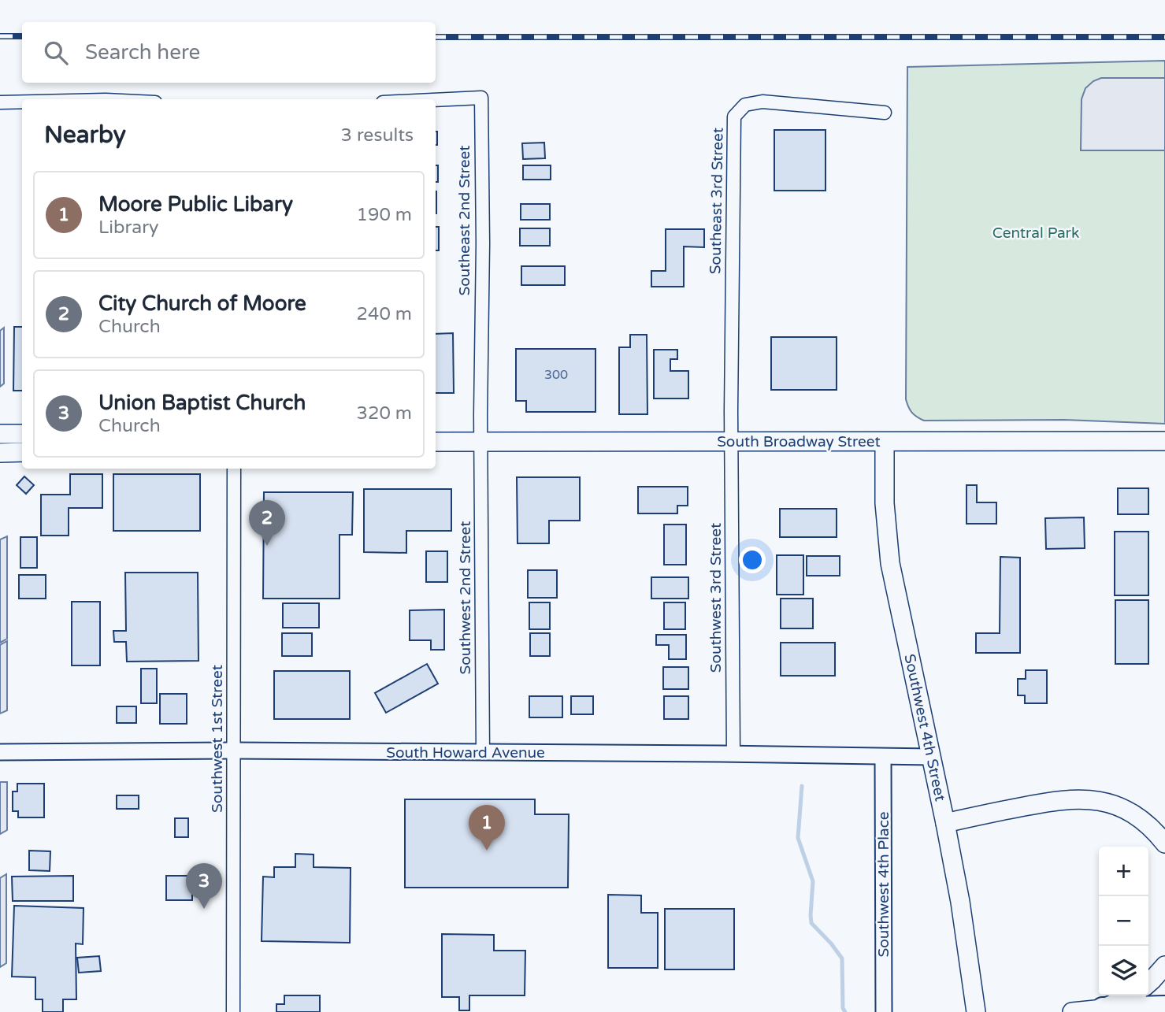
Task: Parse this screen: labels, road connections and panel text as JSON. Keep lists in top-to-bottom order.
{
  "streets": {
    "main road": ["South Broadway Street", "Southwest 4th Street"],
    "street": [
      "Southeast 3rd Street",
      "Southeast 2nd Street",
      "Southwest 2nd Street",
      "Southwest 3rd Street",
      "Southwest 1st Street",
      "South Howard Avenue",
      "Southwest 4th Place"
    ]
  },
  "crossings": [
    ["Southeast 3rd Street", "South Broadway Street"],
    ["Southeast 3rd Street", "Southwest 3rd Street"],
    ["Southeast 2nd Street", "South Broadway Street"],
    ["Southeast 2nd Street", "Southwest 2nd Street"],
    ["South Broadway Street", "Southwest 2nd Street"],
    ["South Broadway Street", "Southwest 3rd Street"],
    ["South Broadway Street", "Southwest 4th Street"],
    ["Southwest 2nd Street", "South Howard Avenue"],
    ["Southwest 3rd Street", "South Howard Avenue"],
    ["Southwest 4th Street", "South Howard Avenue"],
    ["Southwest 1st Street", "South Howard Avenue"],
    ["South Howard Avenue", "Southwest 4th Place"]
  ],
  "parks": ["Central Park"],
  "house_numbers": ["300"],
  "page": {
    "search": "Search here",
    "heading": ["Nearby", "3 results"],
    "list": [
      {
        "mark": "1",
        "name": "Moore Public Libary",
        "note": "Library",
        "value": "190 m"
      },
      {
        "mark": "2",
        "name": "City Church of Moore",
        "note": "Church",
        "value": "240 m"
      },
      {
        "mark": "3",
        "name": "Union Baptist Church",
        "note": "Church",
        "value": "320 m"
      }
    ],
    "pins": ["2", "1", "3"],
    "map_buttons": ["+", "−"]
  }
}
